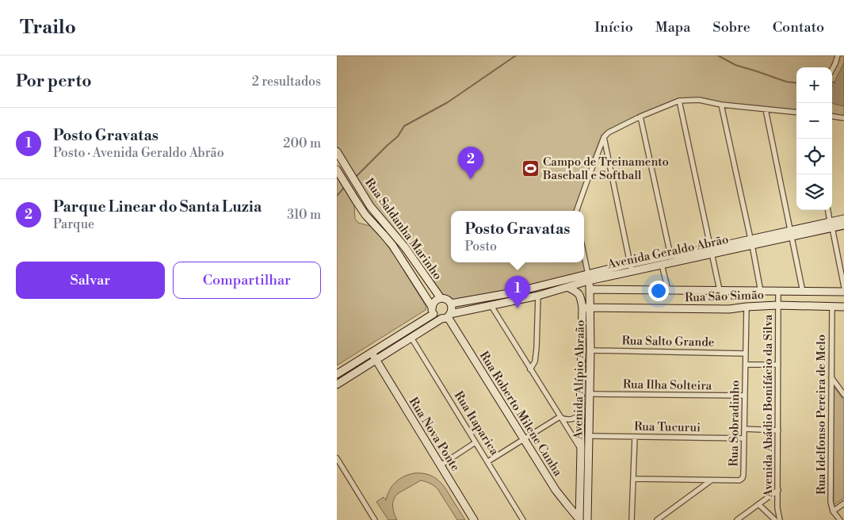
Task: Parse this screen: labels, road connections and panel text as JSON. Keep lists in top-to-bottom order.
{
  "streets": {
    "street": [
      "Rua Saldanha Marinho",
      "Avenida Geraldo Abrão",
      "Rua São Simão",
      "Rua Salto Grande",
      "Avenida Alípio Abraão",
      "Rua Ilha Solteira",
      "Avenida Abádio Bonifácio da Silva",
      "Rua Roberto Milene Cunha",
      "Rua Idelfonso Pereira de Melo",
      "Rua Itaparica",
      "Rua Sobradinho",
      "Rua Tucurui",
      "Rua Nova Ponte"
    ]
  },
  "crossings": [
    ["Rua Saldanha Marinho", "Avenida Geraldo Abrão"],
    ["Rua Saldanha Marinho", "Rua Roberto Milene Cunha"],
    ["Avenida Geraldo Abrão", "Avenida Alípio Abraão"],
    ["Avenida Geraldo Abrão", "Rua Roberto Milene Cunha"],
    ["Avenida Geraldo Abrão", "Rua Itaparica"],
    ["Avenida Geraldo Abrão", "Rua Nova Ponte"],
    ["Rua São Simão", "Avenida Alípio Abraão"],
    ["Rua São Simão", "Avenida Abádio Bonifácio da Silva"],
    ["Rua São Simão", "Rua Idelfonso Pereira de Melo"],
    ["Rua São Simão", "Rua Sobradinho"],
    ["Rua Salto Grande", "Avenida Alípio Abraão"],
    ["Rua Salto Grande", "Rua Sobradinho"],
    ["Avenida Alípio Abraão", "Rua Ilha Solteira"],
    ["Avenida Alípio Abraão", "Rua Roberto Milene Cunha"],
    ["Avenida Alípio Abraão", "Rua Tucurui"],
    ["Rua Ilha Solteira", "Rua Sobradinho"],
    ["Rua Sobradinho", "Rua Tucurui"]
  ],
  "places": {
    "sports": ["Campo de Treinamento Baseball e Softball"]
  },
  "page": {
    "header": "Trailo",
    "nav": [
      "Início",
      "Mapa",
      "Sobre",
      "Contato"
    ],
    "heading": ["Por perto", "2 resultados"],
    "map_buttons": ["+", "−"],
    "list": [
      {
        "mark": "1",
        "name": "Posto Gravatas",
        "note": "Posto · Avenida Geraldo Abrão",
        "value": "200 m"
      },
      {
        "mark": "2",
        "name": "Parque Linear do Santa Luzia",
        "note": "Parque",
        "value": "310 m"
      }
    ],
    "pins": ["2", "1"],
    "popup": ["Posto Gravatas", "Posto"],
    "buttons": ["Salvar", "Compartilhar"]
  }
}
